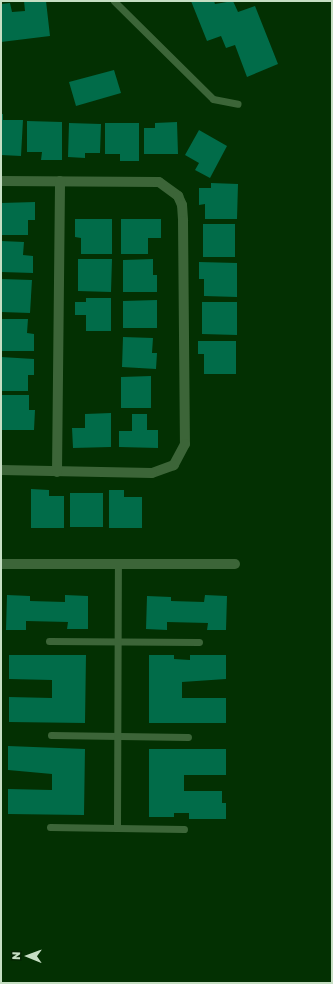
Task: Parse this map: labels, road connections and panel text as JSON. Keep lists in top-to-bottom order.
{
  "north": "left"
}
